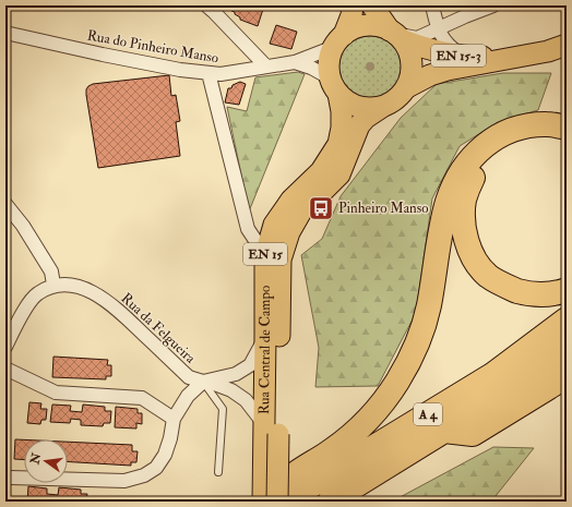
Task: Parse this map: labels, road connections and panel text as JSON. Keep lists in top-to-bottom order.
{
  "streets": {
    "highway": ["A 4"],
    "main road": ["EN 15-3", "EN 15", "Rua Central de Campo"],
    "street": ["Rua do Pinheiro Manso", "Rua da Felgueira"]
  },
  "crossings": [
    ["Rua do Pinheiro Manso", "EN 15-3"],
    ["Rua do Pinheiro Manso", "EN 15"],
    ["Rua do Pinheiro Manso", "Rua Central de Campo"],
    ["EN 15-3", "EN 15"],
    ["EN 15-3", "Rua Central de Campo"],
    ["EN 15", "Rua Central de Campo"],
    ["Rua da Felgueira", "Rua Central de Campo"]
  ],
  "places": {
    "bus stop": ["Pinheiro Manso"]
  },
  "north": "left"
}
